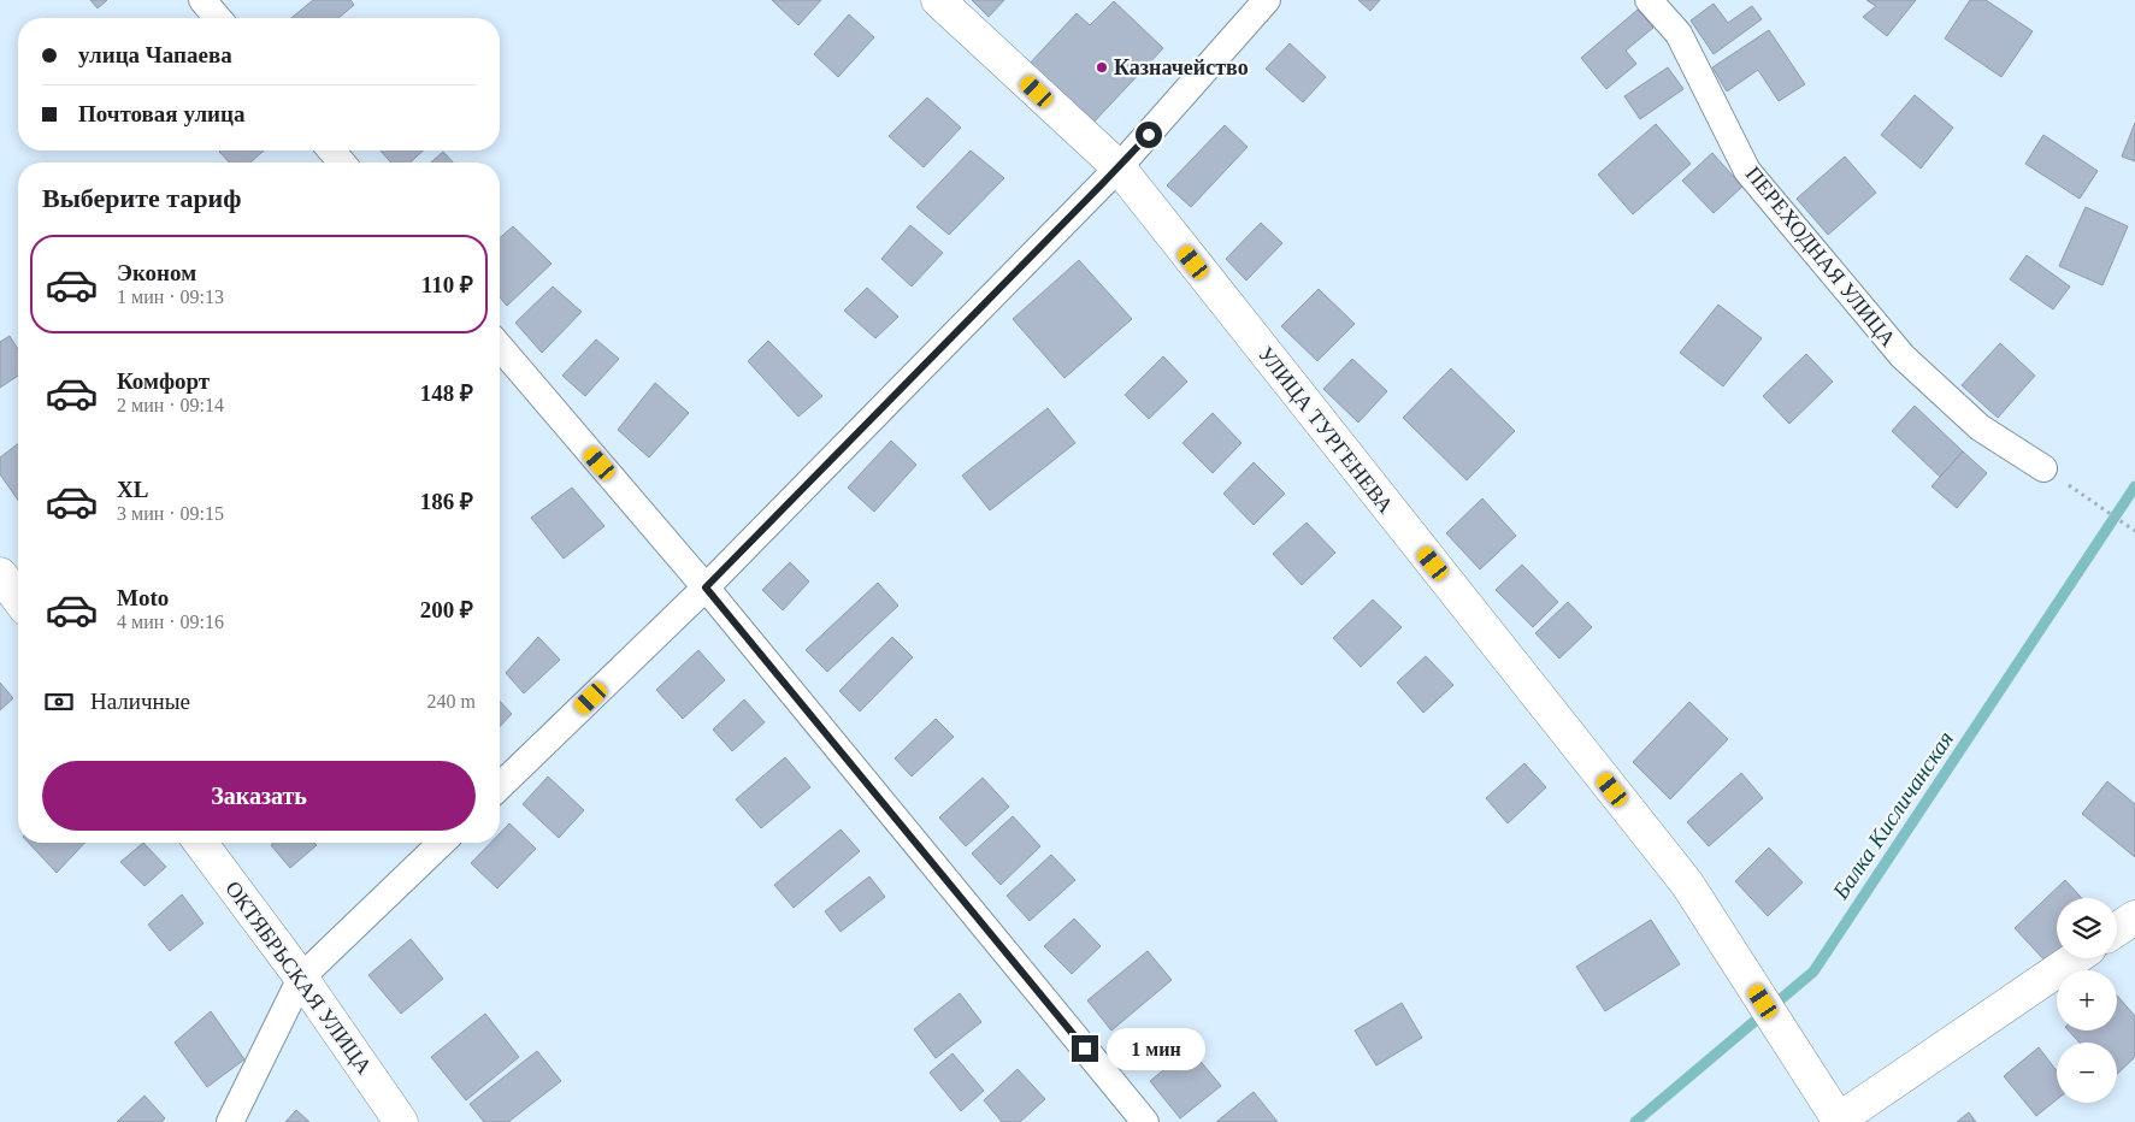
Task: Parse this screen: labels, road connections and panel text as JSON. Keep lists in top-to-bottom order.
{
  "streets": {
    "main road": ["УЛИЦА ТУРГЕНЕВА", "ОКТЯБРЬСКАЯ УЛИЦА"],
    "street": ["ПЕРЕХОДНАЯ УЛИЦА"]
  },
  "water": ["Балка Кисличанская"],
  "places": ["Казначейство"],
  "page": {
    "banner": ["улица Чапаева", "Почтовая улица"],
    "heading": "Выберите тариф",
    "list": [
      {
        "name": "Эконом",
        "note": "1 мин · 09:13",
        "value": "110 ₽"
      },
      {
        "name": "Комфорт",
        "note": "2 мин · 09:14",
        "value": "148 ₽"
      },
      {
        "name": "XL",
        "note": "3 мин · 09:15",
        "value": "186 ₽"
      },
      {
        "name": "Moto",
        "note": "4 мин · 09:16",
        "value": "200 ₽"
      }
    ],
    "pay": ["Наличные", "240 m"],
    "buttons": "Заказать",
    "map_buttons": ["+", "−"],
    "bubble": "1 мин"
  }
}
